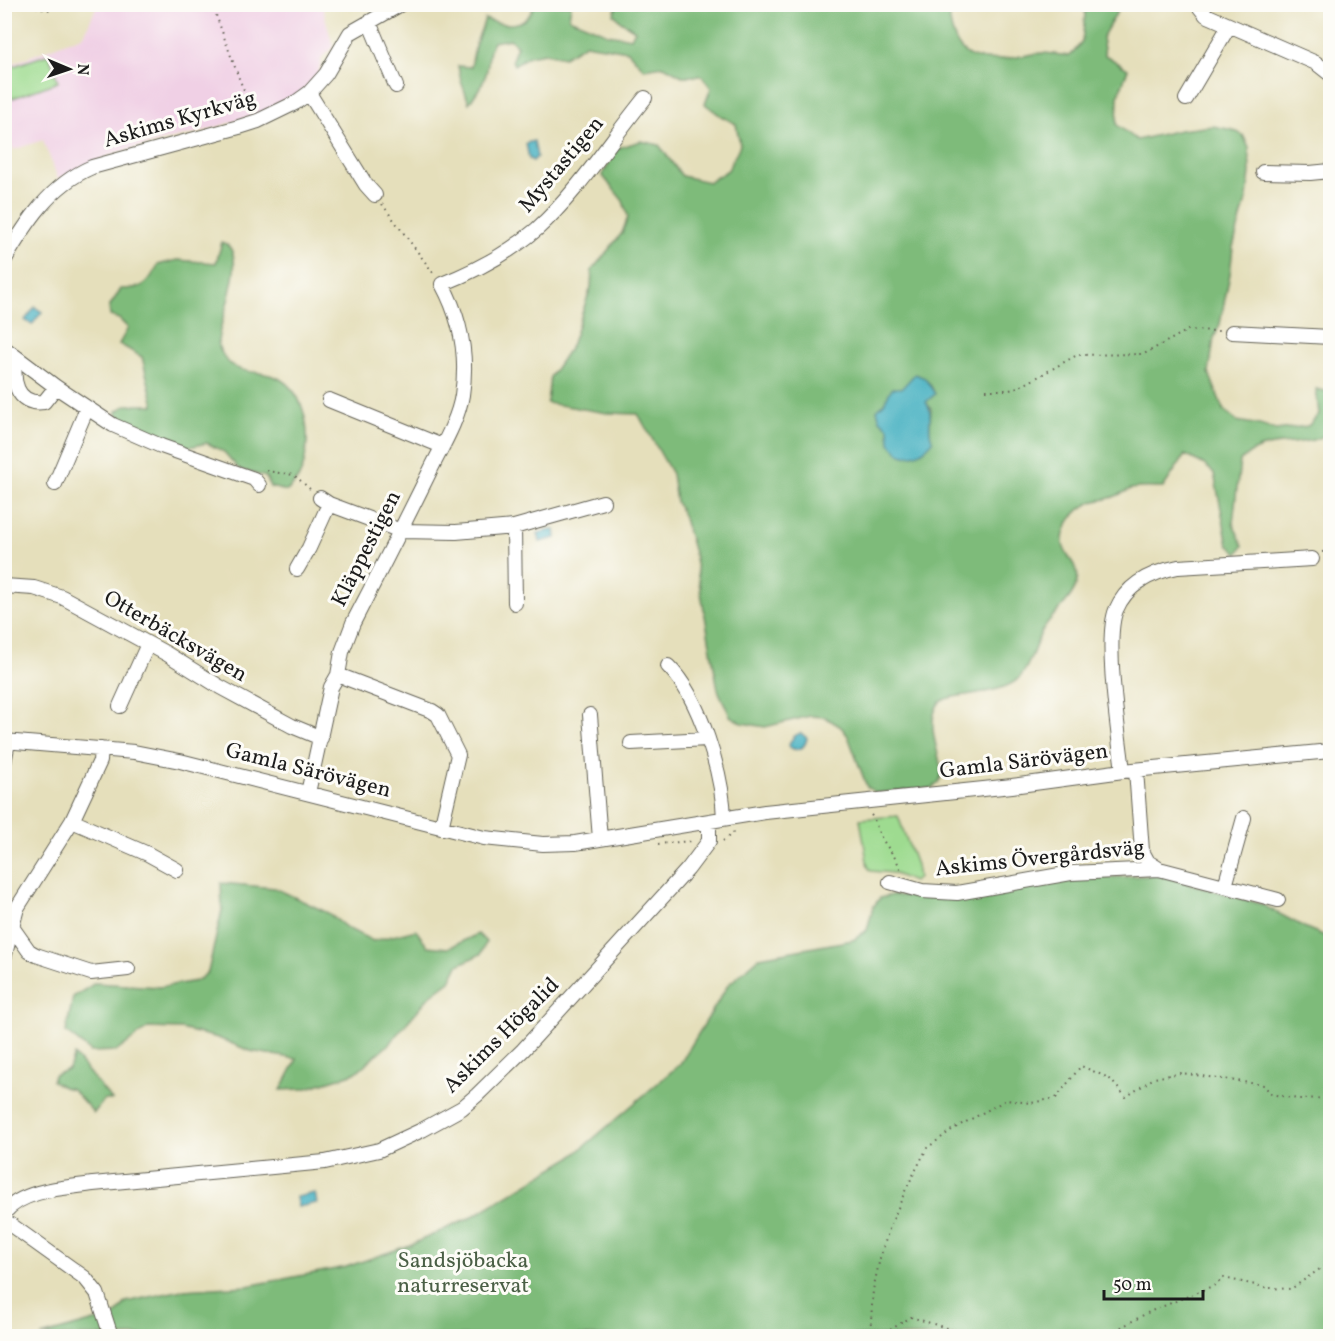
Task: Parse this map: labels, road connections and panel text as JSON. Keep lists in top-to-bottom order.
{
  "streets": {
    "street": [
      "Askims Kyrkväg",
      "Mystastigen",
      "Kläppestigen",
      "Otterbäcksvägen",
      "Gamla Särövägen",
      "Askims Övergårdsväg",
      "Askims Högalid"
    ]
  },
  "crossings": [
    ["Mystastigen", "Kläppestigen"],
    ["Kläppestigen", "Otterbäcksvägen"],
    ["Kläppestigen", "Gamla Särövägen"],
    ["Gamla Särövägen", "Askims Övergårdsväg"]
  ],
  "parks": ["Sandsjöbacka naturreservat"],
  "scale_bar": "50 m",
  "north": "right"
}
